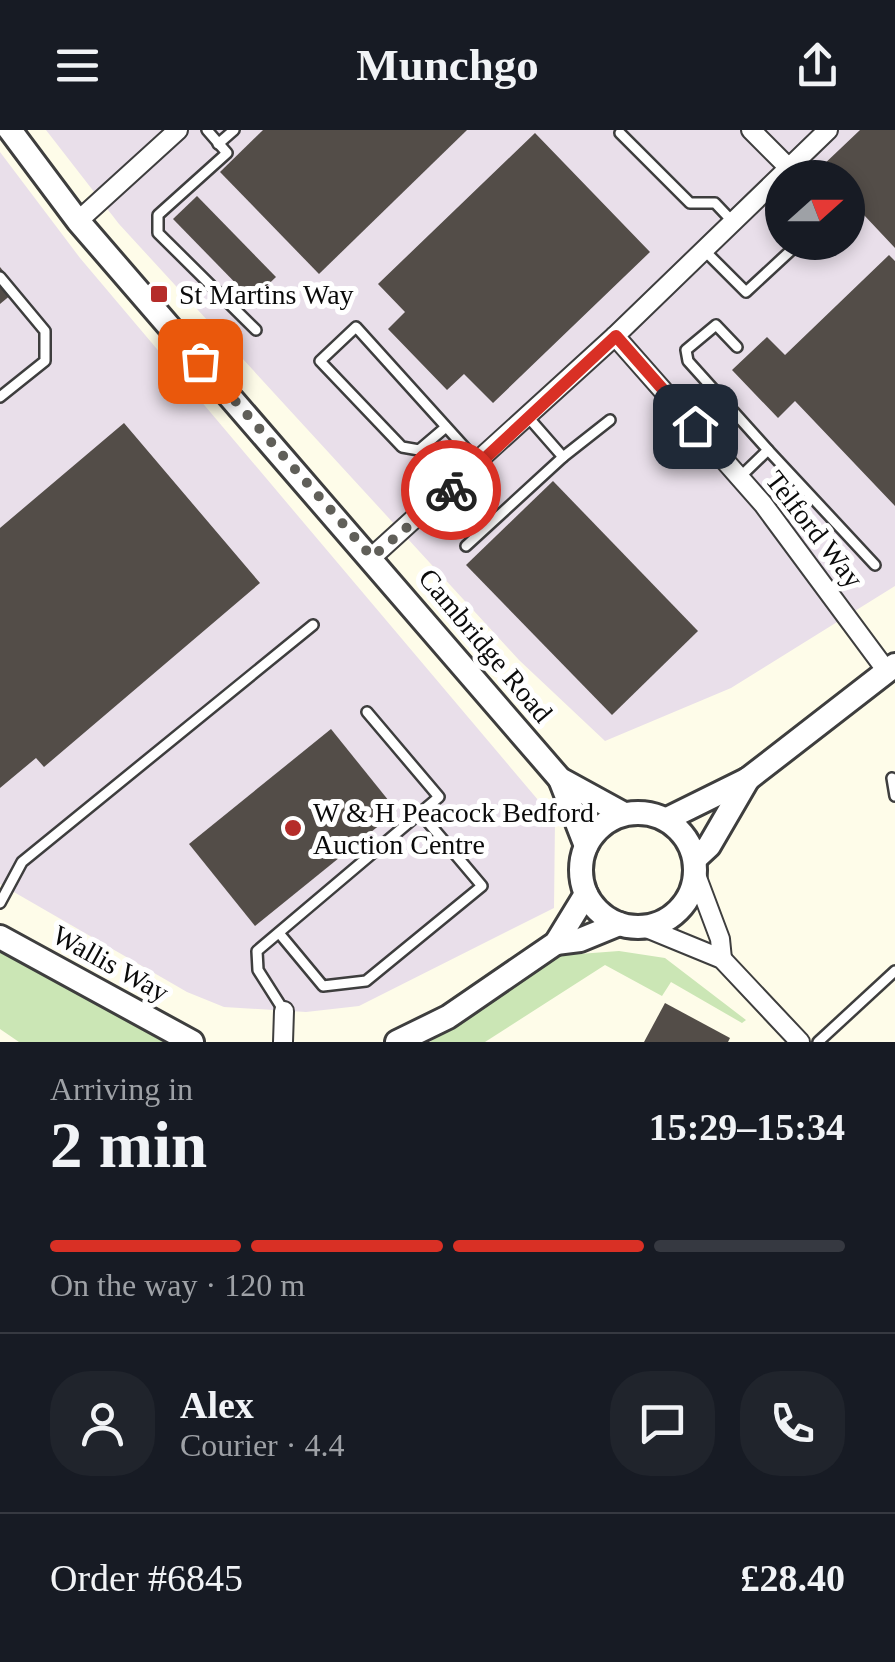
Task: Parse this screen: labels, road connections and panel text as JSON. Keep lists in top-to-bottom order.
{
  "streets": {
    "street": ["Telford Way", "Cambridge Road", "Wallis Way"]
  },
  "places": {
    "transit": ["St Martins Way"],
    "other": ["W & H Peacock Bedford Auction Centre"]
  },
  "north": "right",
  "page": {
    "header": "Munchgo",
    "heading": ["2 min", "Arriving in", "15:29–15:34"],
    "panel": [
      "Alex",
      "Courier · 4.4",
      "Order #6845",
      "£28.40"
    ],
    "bar": "On the way · 120 m"
  }
}
